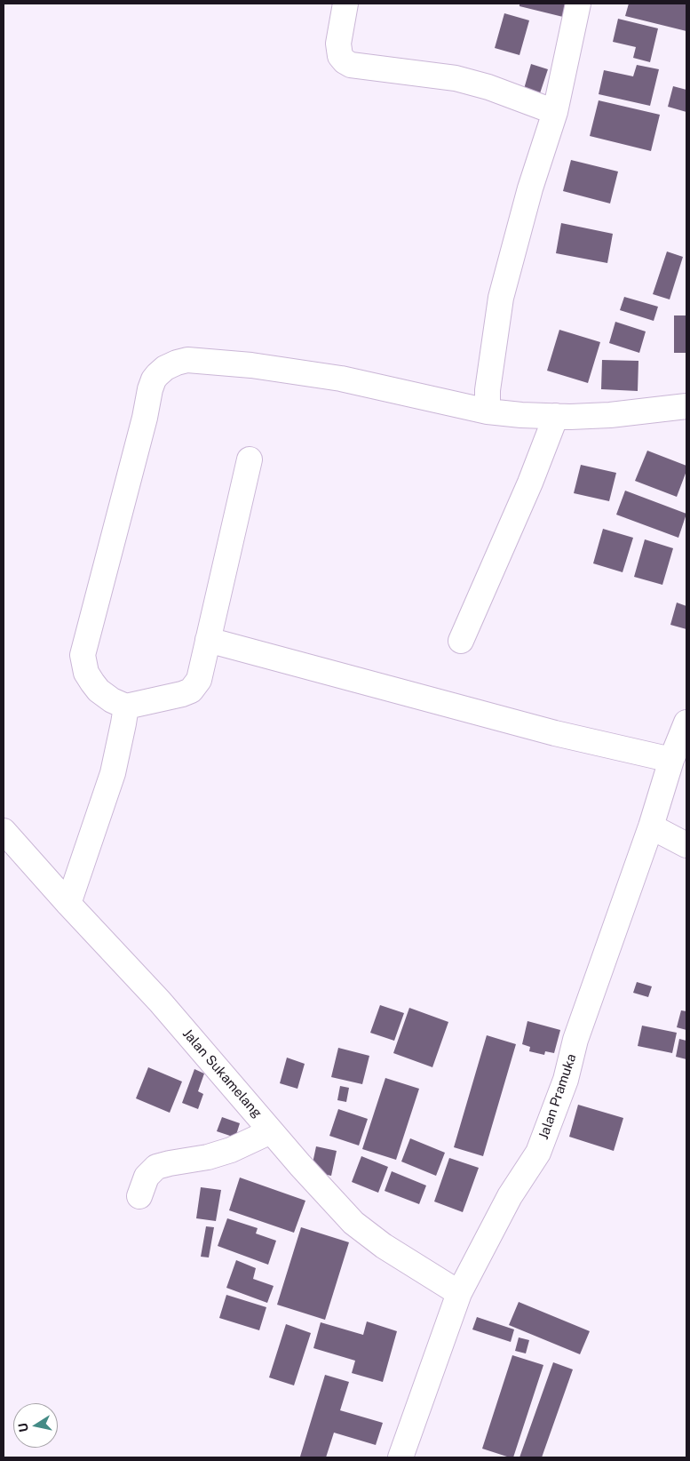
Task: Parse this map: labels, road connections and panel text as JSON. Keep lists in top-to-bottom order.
{
  "streets": {
    "street": ["Jalan Sukamelang", "Jalan Pramuka"]
  },
  "crossings": [
    ["Jalan Sukamelang", "Jalan Pramuka"]
  ],
  "north": "left"
}
